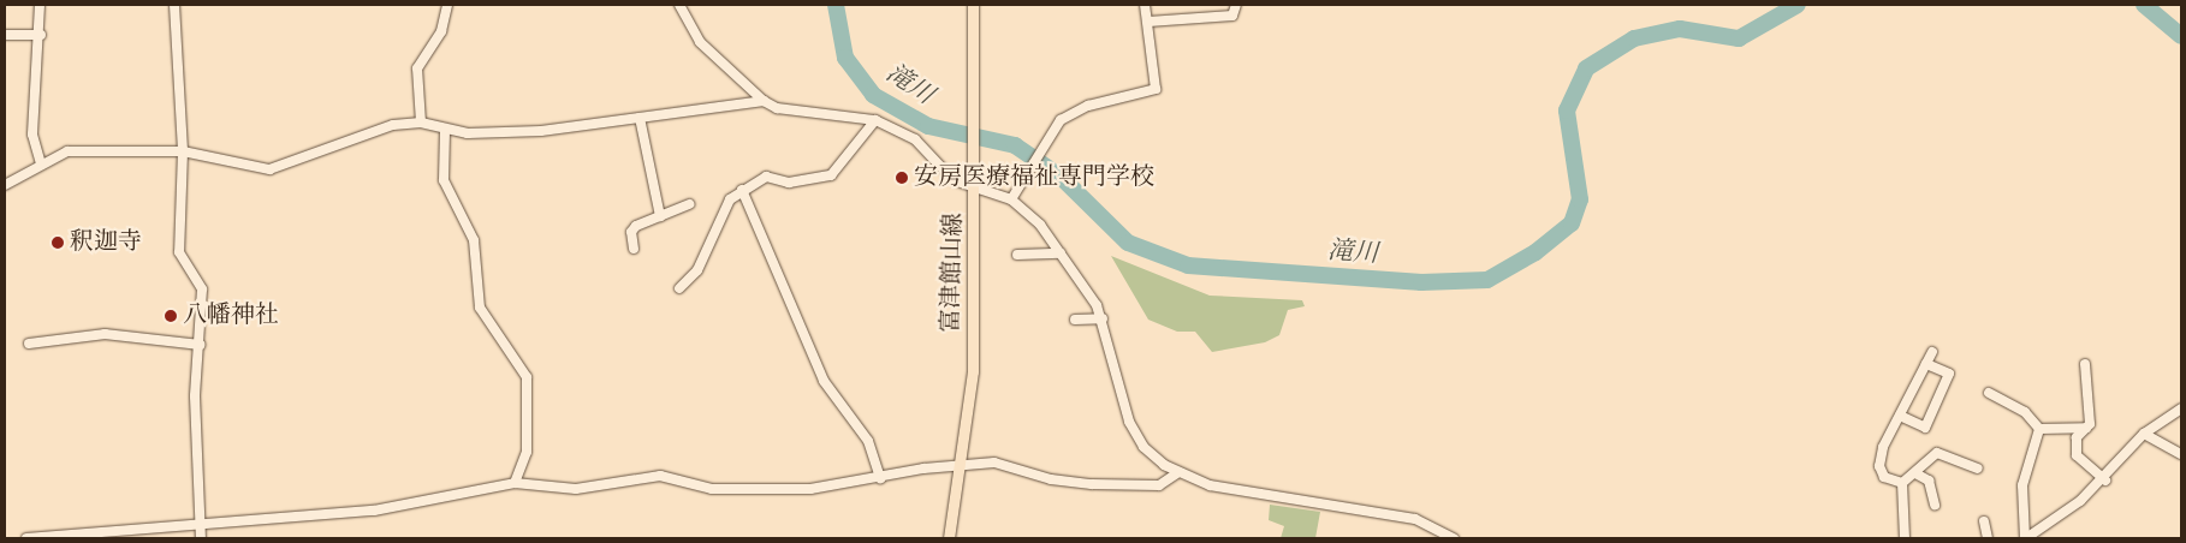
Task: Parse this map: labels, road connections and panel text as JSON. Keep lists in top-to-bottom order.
{
  "streets": {
    "main road": ["富津館山線"]
  },
  "water": ["滝川"],
  "places": ["安房医療福祉専門学校", "釈迦寺", "八幡神社"]
}
